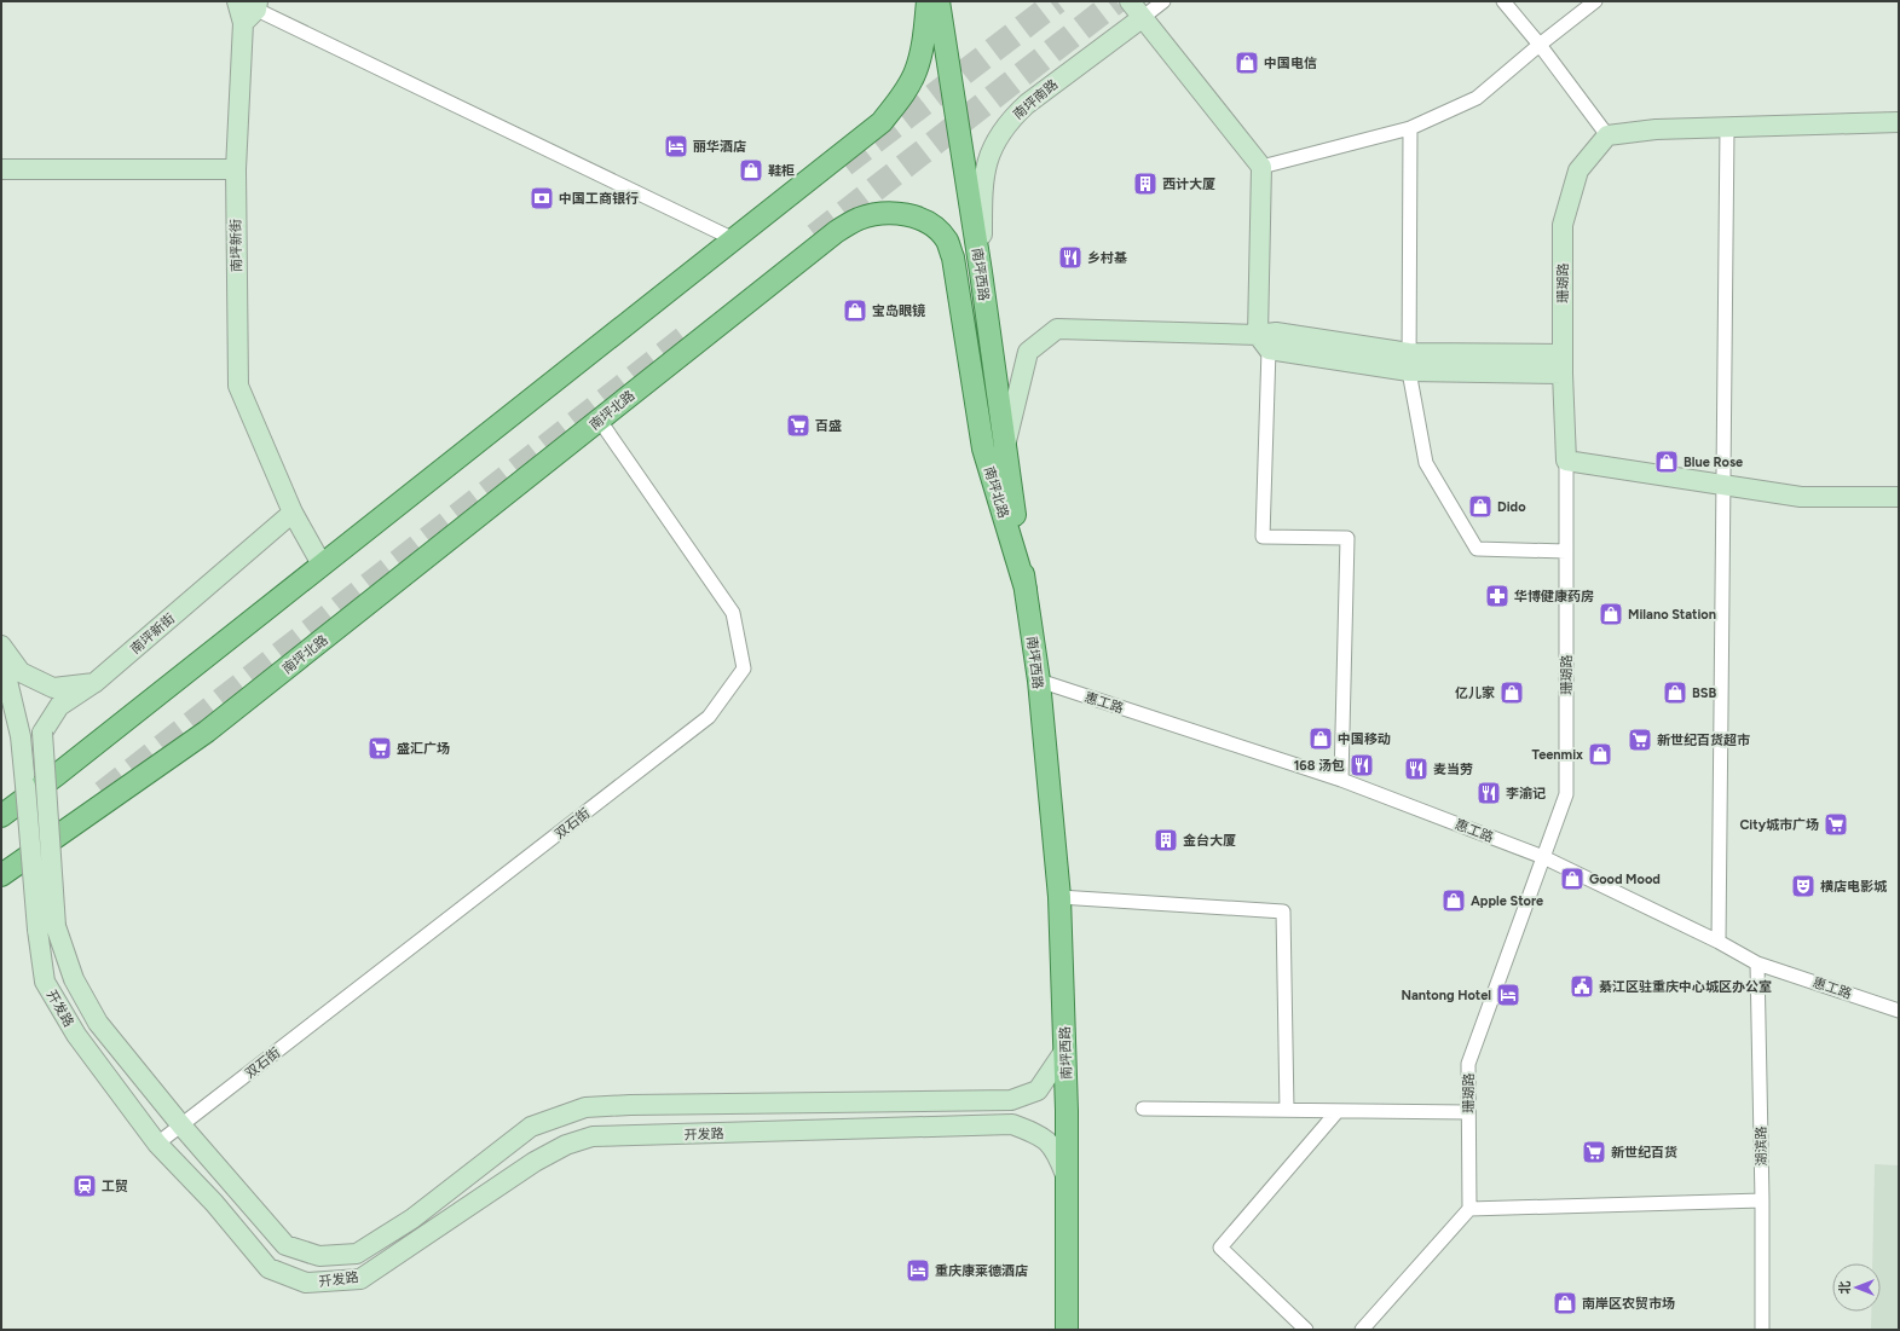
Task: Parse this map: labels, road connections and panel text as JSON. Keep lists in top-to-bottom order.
{
  "streets": {
    "main road": ["南坪西路", "南坪北路"],
    "street": [
      "南坪南路",
      "南坪新街",
      "珊瑚路",
      "惠工路",
      "双石街",
      "开发路",
      "湖滨路"
    ]
  },
  "crossings": [
    ["南坪南路", "南坪西路"],
    ["南坪新街", "开发路"],
    ["南坪西路", "南坪北路"],
    ["南坪西路", "惠工路"],
    ["南坪西路", "开发路"],
    ["珊瑚路", "惠工路"],
    ["南坪北路", "双石街"],
    ["惠工路", "湖滨路"],
    ["双石街", "开发路"]
  ],
  "places": {
    "shop": [
      "中国电信",
      "鞋柜",
      "宝岛眼镜",
      "Blue Rose",
      "Dido",
      "Milano Station",
      "亿儿家",
      "BSB",
      "中国移动",
      "Teenmix",
      "Good Mood",
      "Apple Store",
      "南岸区农贸市场"
    ],
    "hotel": ["丽华酒店", "Nantong Hotel", "重庆康莱德酒店"],
    "building": ["西计大厦", "金台大厦"],
    "bank": ["中国工商银行"],
    "restaurant": [
      "乡村基",
      "168 汤包",
      "麦当劳",
      "李渝记"
    ],
    "supermarket": [
      "百盛",
      "新世纪百货超市",
      "盛汇广场",
      "City城市广场",
      "新世纪百货"
    ],
    "pharmacy": ["华博健康药房"],
    "theatre": ["横店电影城"],
    "public building": ["綦江区驻重庆中心城区办公室"],
    "station": ["工贸"]
  },
  "north": "left"
}
